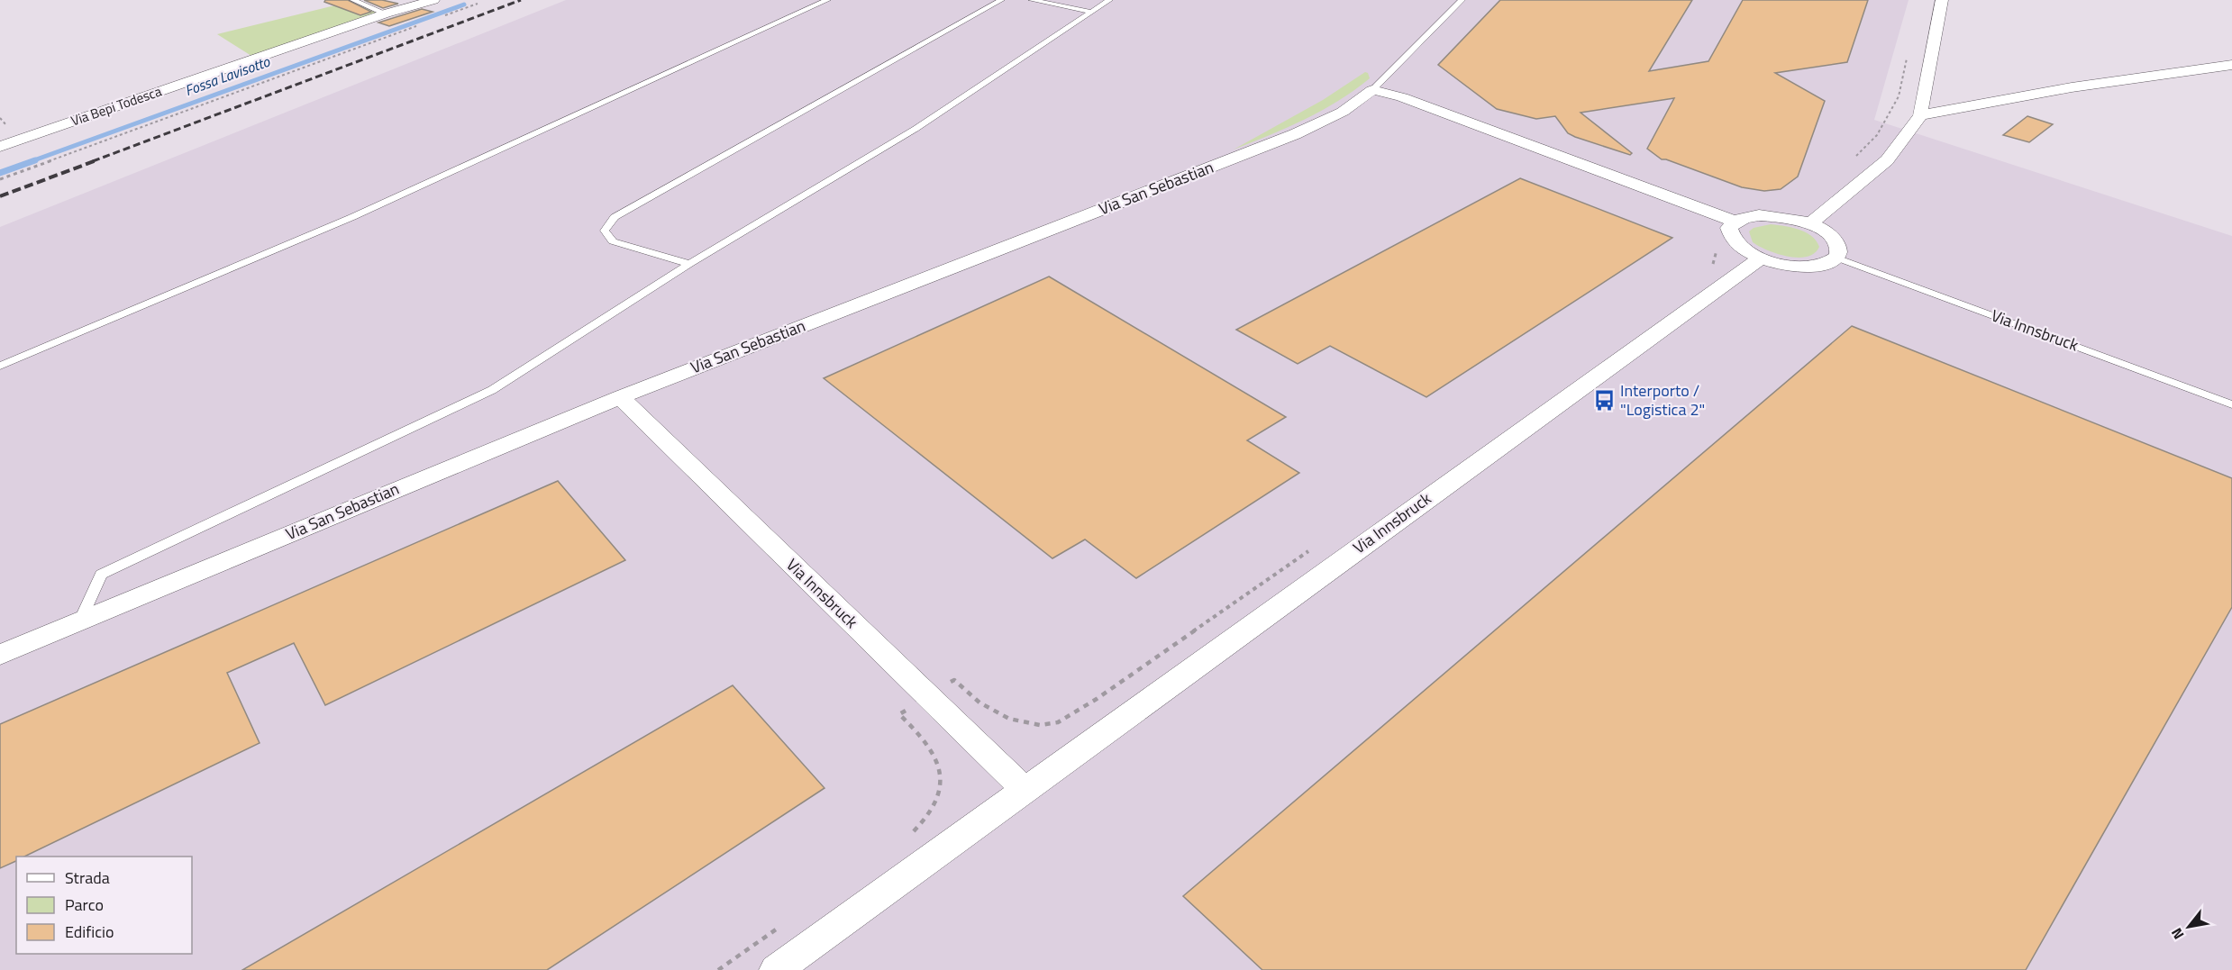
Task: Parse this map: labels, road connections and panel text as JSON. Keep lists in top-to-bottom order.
{
  "streets": {
    "street": ["Via Bepi Todesca", "Via San Sebastian", "Via Innsbruck"]
  },
  "crossings": [
    ["Via San Sebastian", "Via Innsbruck"]
  ],
  "water": ["Fossa Lavisotto"],
  "places": {
    "bus stop": ["Interporto / \"Logistica 2\""]
  },
  "legend": ["Strada", "Parco", "Edificio"],
  "north": "bottom left"
}
